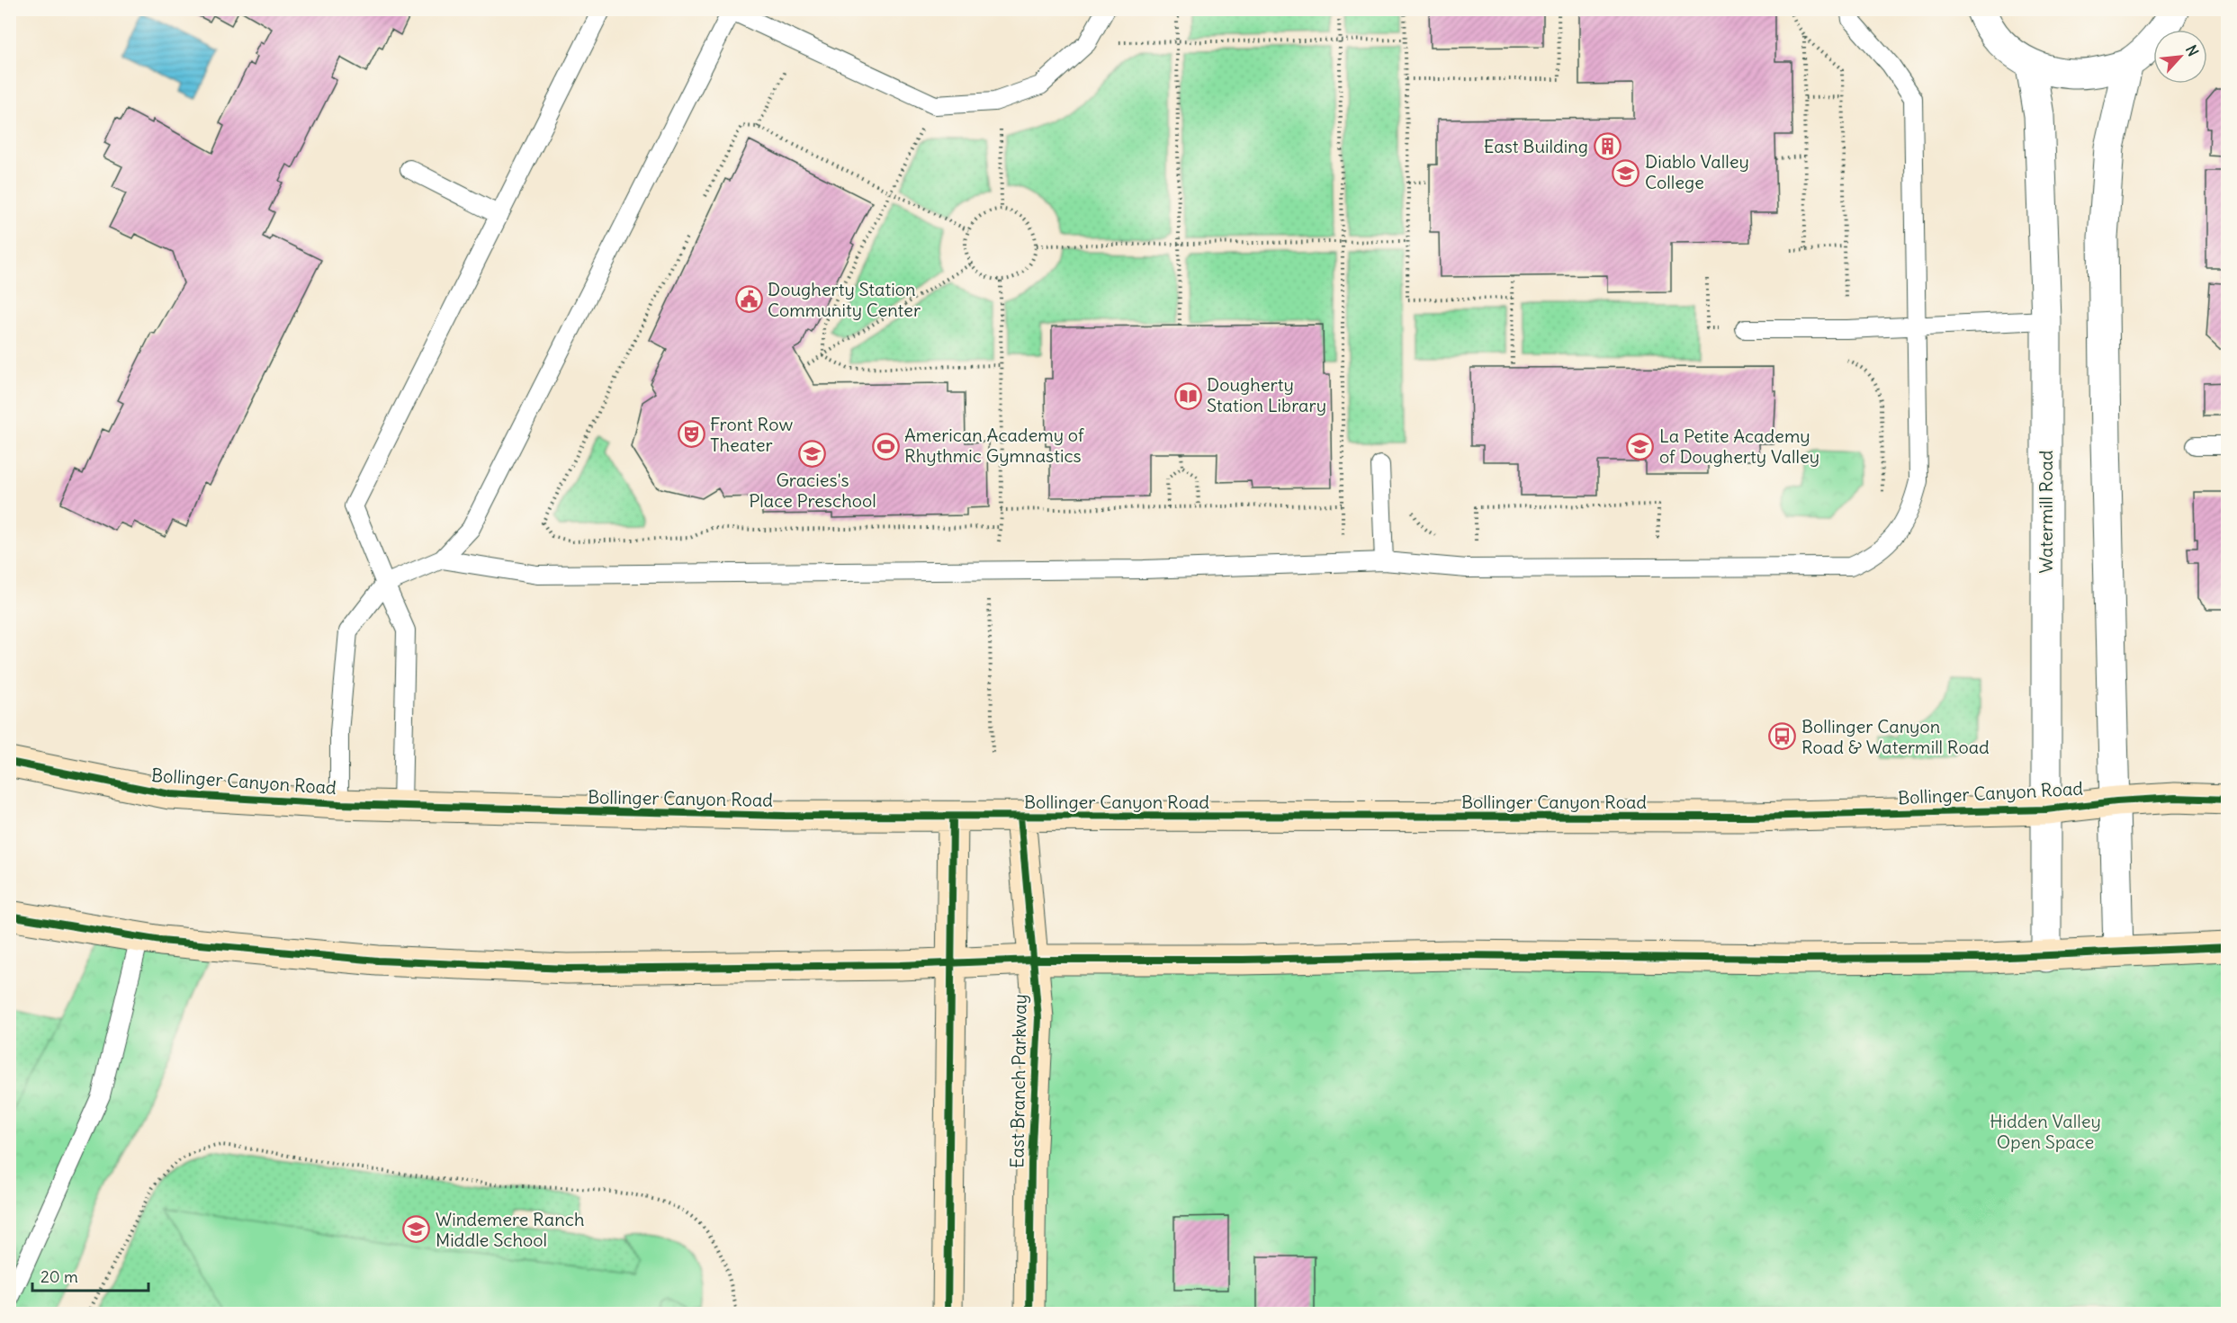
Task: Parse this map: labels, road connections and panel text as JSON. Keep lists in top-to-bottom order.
{
  "streets": {
    "main road": ["Bollinger Canyon Road", "East Branch Parkway"],
    "street": ["Watermill Road"]
  },
  "crossings": [
    ["Watermill Road", "Bollinger Canyon Road"],
    ["Bollinger Canyon Road", "East Branch Parkway"]
  ],
  "parks": ["Hidden Valley Open Space"],
  "places": {
    "building": ["East Building"],
    "school or university": [
      "Diablo Valley College",
      "La Petite Academy of Dougherty Valley",
      "Gracies's Place Preschool",
      "Windemere Ranch Middle School"
    ],
    "public building": ["Dougherty Station Community Center"],
    "library": ["Dougherty Station Library"],
    "theatre": ["Front Row Theater"],
    "sports": ["American Academy of Rhythmic Gymnastics"],
    "bus stop": ["Bollinger Canyon Road & Watermill Road"]
  },
  "scale_bar": "20 m",
  "north": "top right"
}
